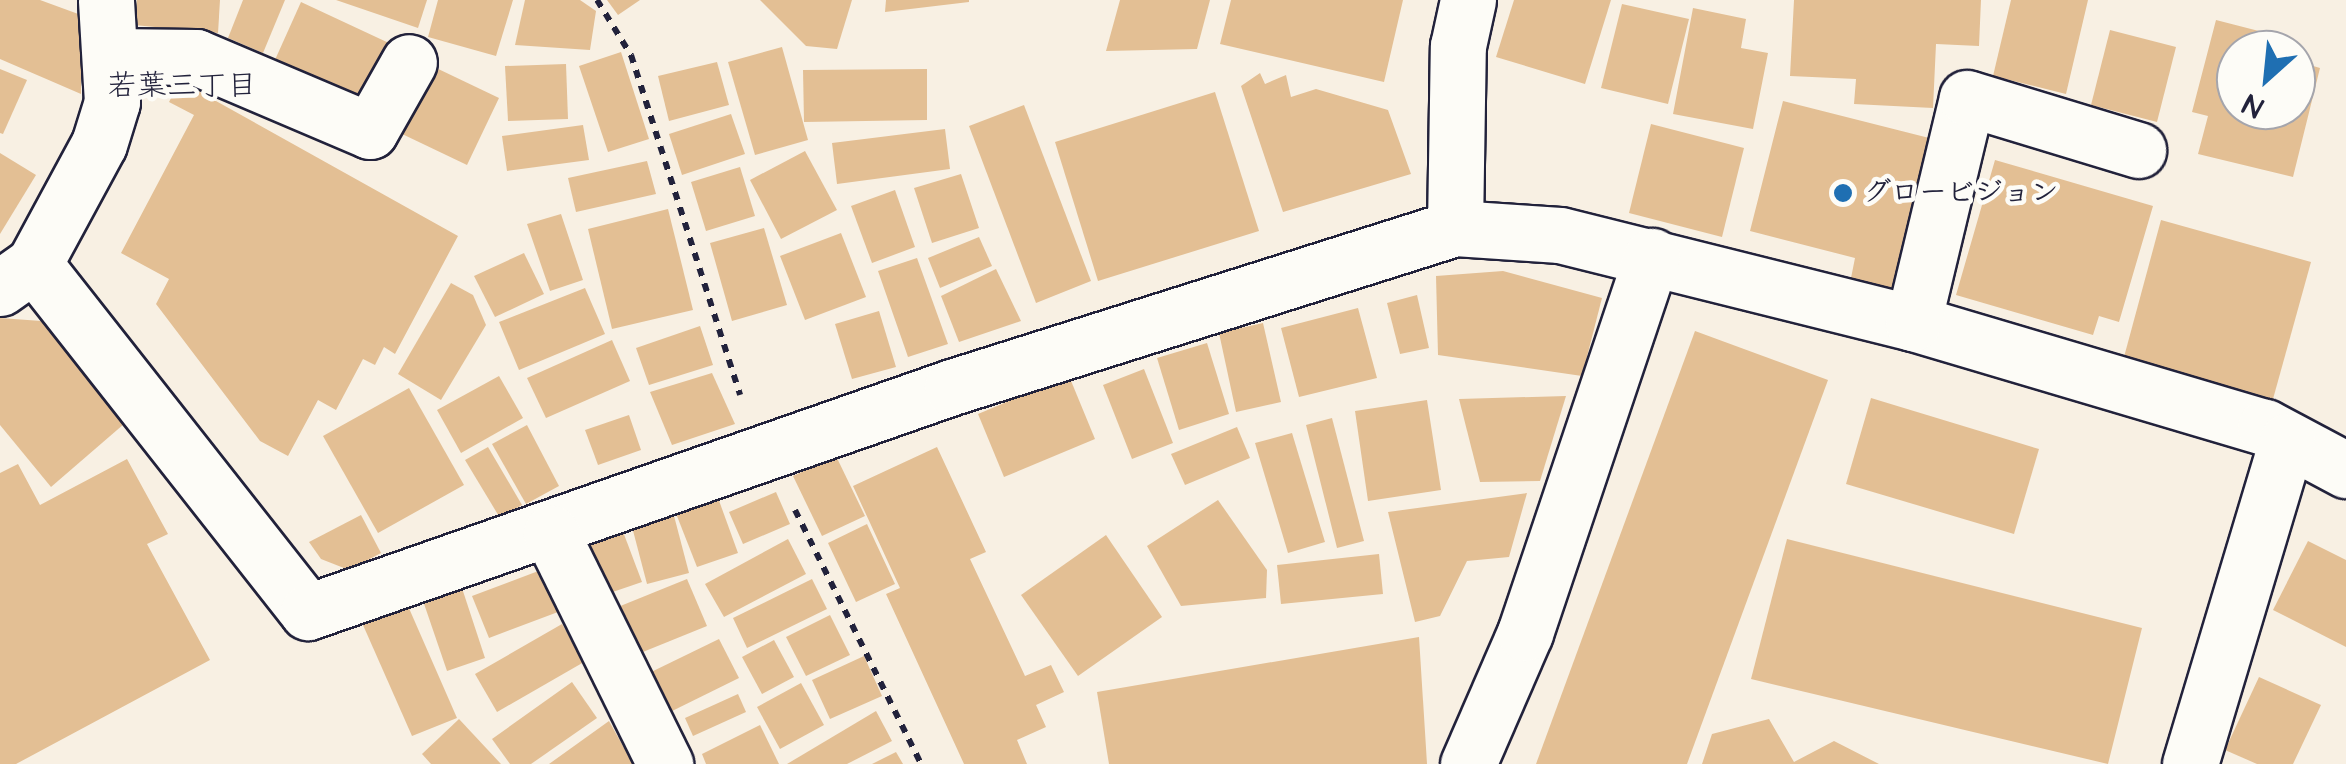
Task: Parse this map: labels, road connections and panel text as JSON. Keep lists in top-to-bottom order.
{
  "districts": ["若葉三丁目"],
  "places": ["グロービジョン"],
  "north": "bottom left"
}
